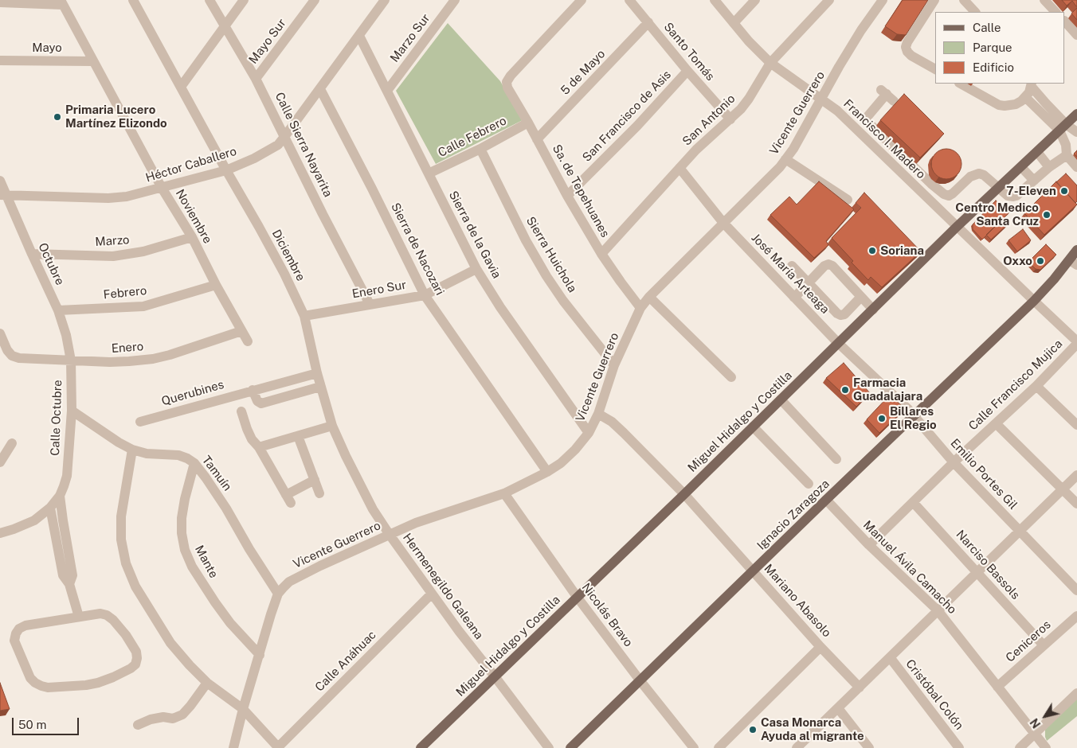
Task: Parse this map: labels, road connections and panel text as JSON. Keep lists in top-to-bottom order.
{
  "streets": {
    "main road": ["Miguel Hidalgo y Costilla", "Ignacio Zaragoza"],
    "street": [
      "Marzo Sur",
      "Mayo Sur",
      "Mayo",
      "Santo Tomás",
      "5 de Mayo",
      "Vicente Guerrero",
      "San Francisco de Asis",
      "San Antonio",
      "Calle Febrero",
      "Francisco I. Madero",
      "Calle Sierra Nayarita",
      "Héctor Caballero",
      "Sa. de Tepehuanes",
      "Noviembre",
      "Sierra de la Gavia",
      "Marzo",
      "Sierra de Nacozari",
      "Sierra Huichola",
      "Diciembre",
      "Octubre",
      "José María Arteaga",
      "Enero Sur",
      "Febrero",
      "Enero",
      "Calle Francisco Mujica",
      "Querubines",
      "Calle Octubre",
      "Tamuín",
      "Emilio Portes Gil",
      "Mante",
      "Narciso Bassols",
      "Manuel Ávila Camacho",
      "Hermenegildo Galeana",
      "Mariano Abasolo",
      "Nicolás Bravo",
      "Ceniceros",
      "Calle Anáhuac",
      "Cristóbal Colón"
    ]
  },
  "crossings": [
    ["Marzo Sur", "Sierra de la Gavia"],
    ["Mayo Sur", "Calle Sierra Nayarita"],
    ["Mayo", "Noviembre"],
    ["Santo Tomás", "5 de Mayo"],
    ["Santo Tomás", "San Francisco de Asis"],
    ["Santo Tomás", "San Antonio"],
    ["5 de Mayo", "Sa. de Tepehuanes"],
    ["Vicente Guerrero", "Francisco I. Madero"],
    ["Vicente Guerrero", "Sa. de Tepehuanes"],
    ["Vicente Guerrero", "Sierra de la Gavia"],
    ["Vicente Guerrero", "Sierra de Nacozari"],
    ["Vicente Guerrero", "Sierra Huichola"],
    ["Vicente Guerrero", "Diciembre"],
    ["Vicente Guerrero", "José María Arteaga"],
    ["Vicente Guerrero", "Tamuín"],
    ["Vicente Guerrero", "Hermenegildo Galeana"],
    ["Vicente Guerrero", "Mariano Abasolo"],
    ["Vicente Guerrero", "Nicolás Bravo"],
    ["San Francisco de Asis", "Sa. de Tepehuanes"],
    ["San Antonio", "Francisco I. Madero"],
    ["San Antonio", "Sa. de Tepehuanes"],
    ["San Antonio", "José María Arteaga"],
    ["Calle Febrero", "Sa. de Tepehuanes"],
    ["Calle Febrero", "Sierra de la Gavia"],
    ["Calle Febrero", "Sierra Huichola"],
    ["Francisco I. Madero", "Calle Francisco Mujica"],
    ["Francisco I. Madero", "Miguel Hidalgo y Costilla"],
    ["Francisco I. Madero", "Ignacio Zaragoza"],
    ["Calle Sierra Nayarita", "Héctor Caballero"],
    ["Calle Sierra Nayarita", "Enero Sur"],
    ["Héctor Caballero", "Noviembre"],
    ["Héctor Caballero", "Sierra de la Gavia"],
    ["Héctor Caballero", "Sierra de Nacozari"],
    ["Héctor Caballero", "Diciembre"],
    ["Héctor Caballero", "Octubre"],
    ["Noviembre", "Marzo"],
    ["Noviembre", "Febrero"],
    ["Noviembre", "Enero"],
    ["Sierra de la Gavia", "Enero Sur"],
    ["Marzo", "Octubre"],
    ["Sierra de Nacozari", "Enero Sur"],
    ["Diciembre", "Enero Sur"],
    ["Diciembre", "Querubines"],
    ["Diciembre", "Hermenegildo Galeana"],
    ["Octubre", "Febrero"],
    ["Octubre", "Enero"],
    ["Octubre", "Calle Octubre"],
    ["José María Arteaga", "Miguel Hidalgo y Costilla"],
    ["José María Arteaga", "Emilio Portes Gil"],
    ["Enero", "Calle Octubre"],
    ["Calle Francisco Mujica", "Emilio Portes Gil"],
    ["Calle Francisco Mujica", "Narciso Bassols"],
    ["Calle Francisco Mujica", "Manuel Ávila Camacho"],
    ["Calle Octubre", "Tamuín"],
    ["Miguel Hidalgo y Costilla", "Emilio Portes Gil"],
    ["Miguel Hidalgo y Costilla", "Hermenegildo Galeana"],
    ["Miguel Hidalgo y Costilla", "Mariano Abasolo"],
    ["Miguel Hidalgo y Costilla", "Nicolás Bravo"],
    ["Tamuín", "Mante"],
    ["Emilio Portes Gil", "Ignacio Zaragoza"],
    ["Emilio Portes Gil", "Cristóbal Colón"],
    ["Ignacio Zaragoza", "Manuel Ávila Camacho"],
    ["Ignacio Zaragoza", "Mariano Abasolo"],
    ["Ignacio Zaragoza", "Nicolás Bravo"],
    ["Narciso Bassols", "Ceniceros"],
    ["Narciso Bassols", "Cristóbal Colón"],
    ["Manuel Ávila Camacho", "Ceniceros"],
    ["Manuel Ávila Camacho", "Cristóbal Colón"],
    ["Hermenegildo Galeana", "Calle Anáhuac"],
    ["Mariano Abasolo", "Cristóbal Colón"]
  ],
  "places": [
    "Primaria Lucero Martínez Elizondo",
    "7-Eleven",
    "Centro Medico Santa Cruz",
    "Soriana",
    "Oxxo",
    "Farmacia Guadalajara",
    "Billares El Regio",
    "Casa Monarca Ayuda al migrante"
  ],
  "legend": ["Calle", "Parque", "Edificio"],
  "scale_bar": "50 m",
  "north": "bottom left"
}
